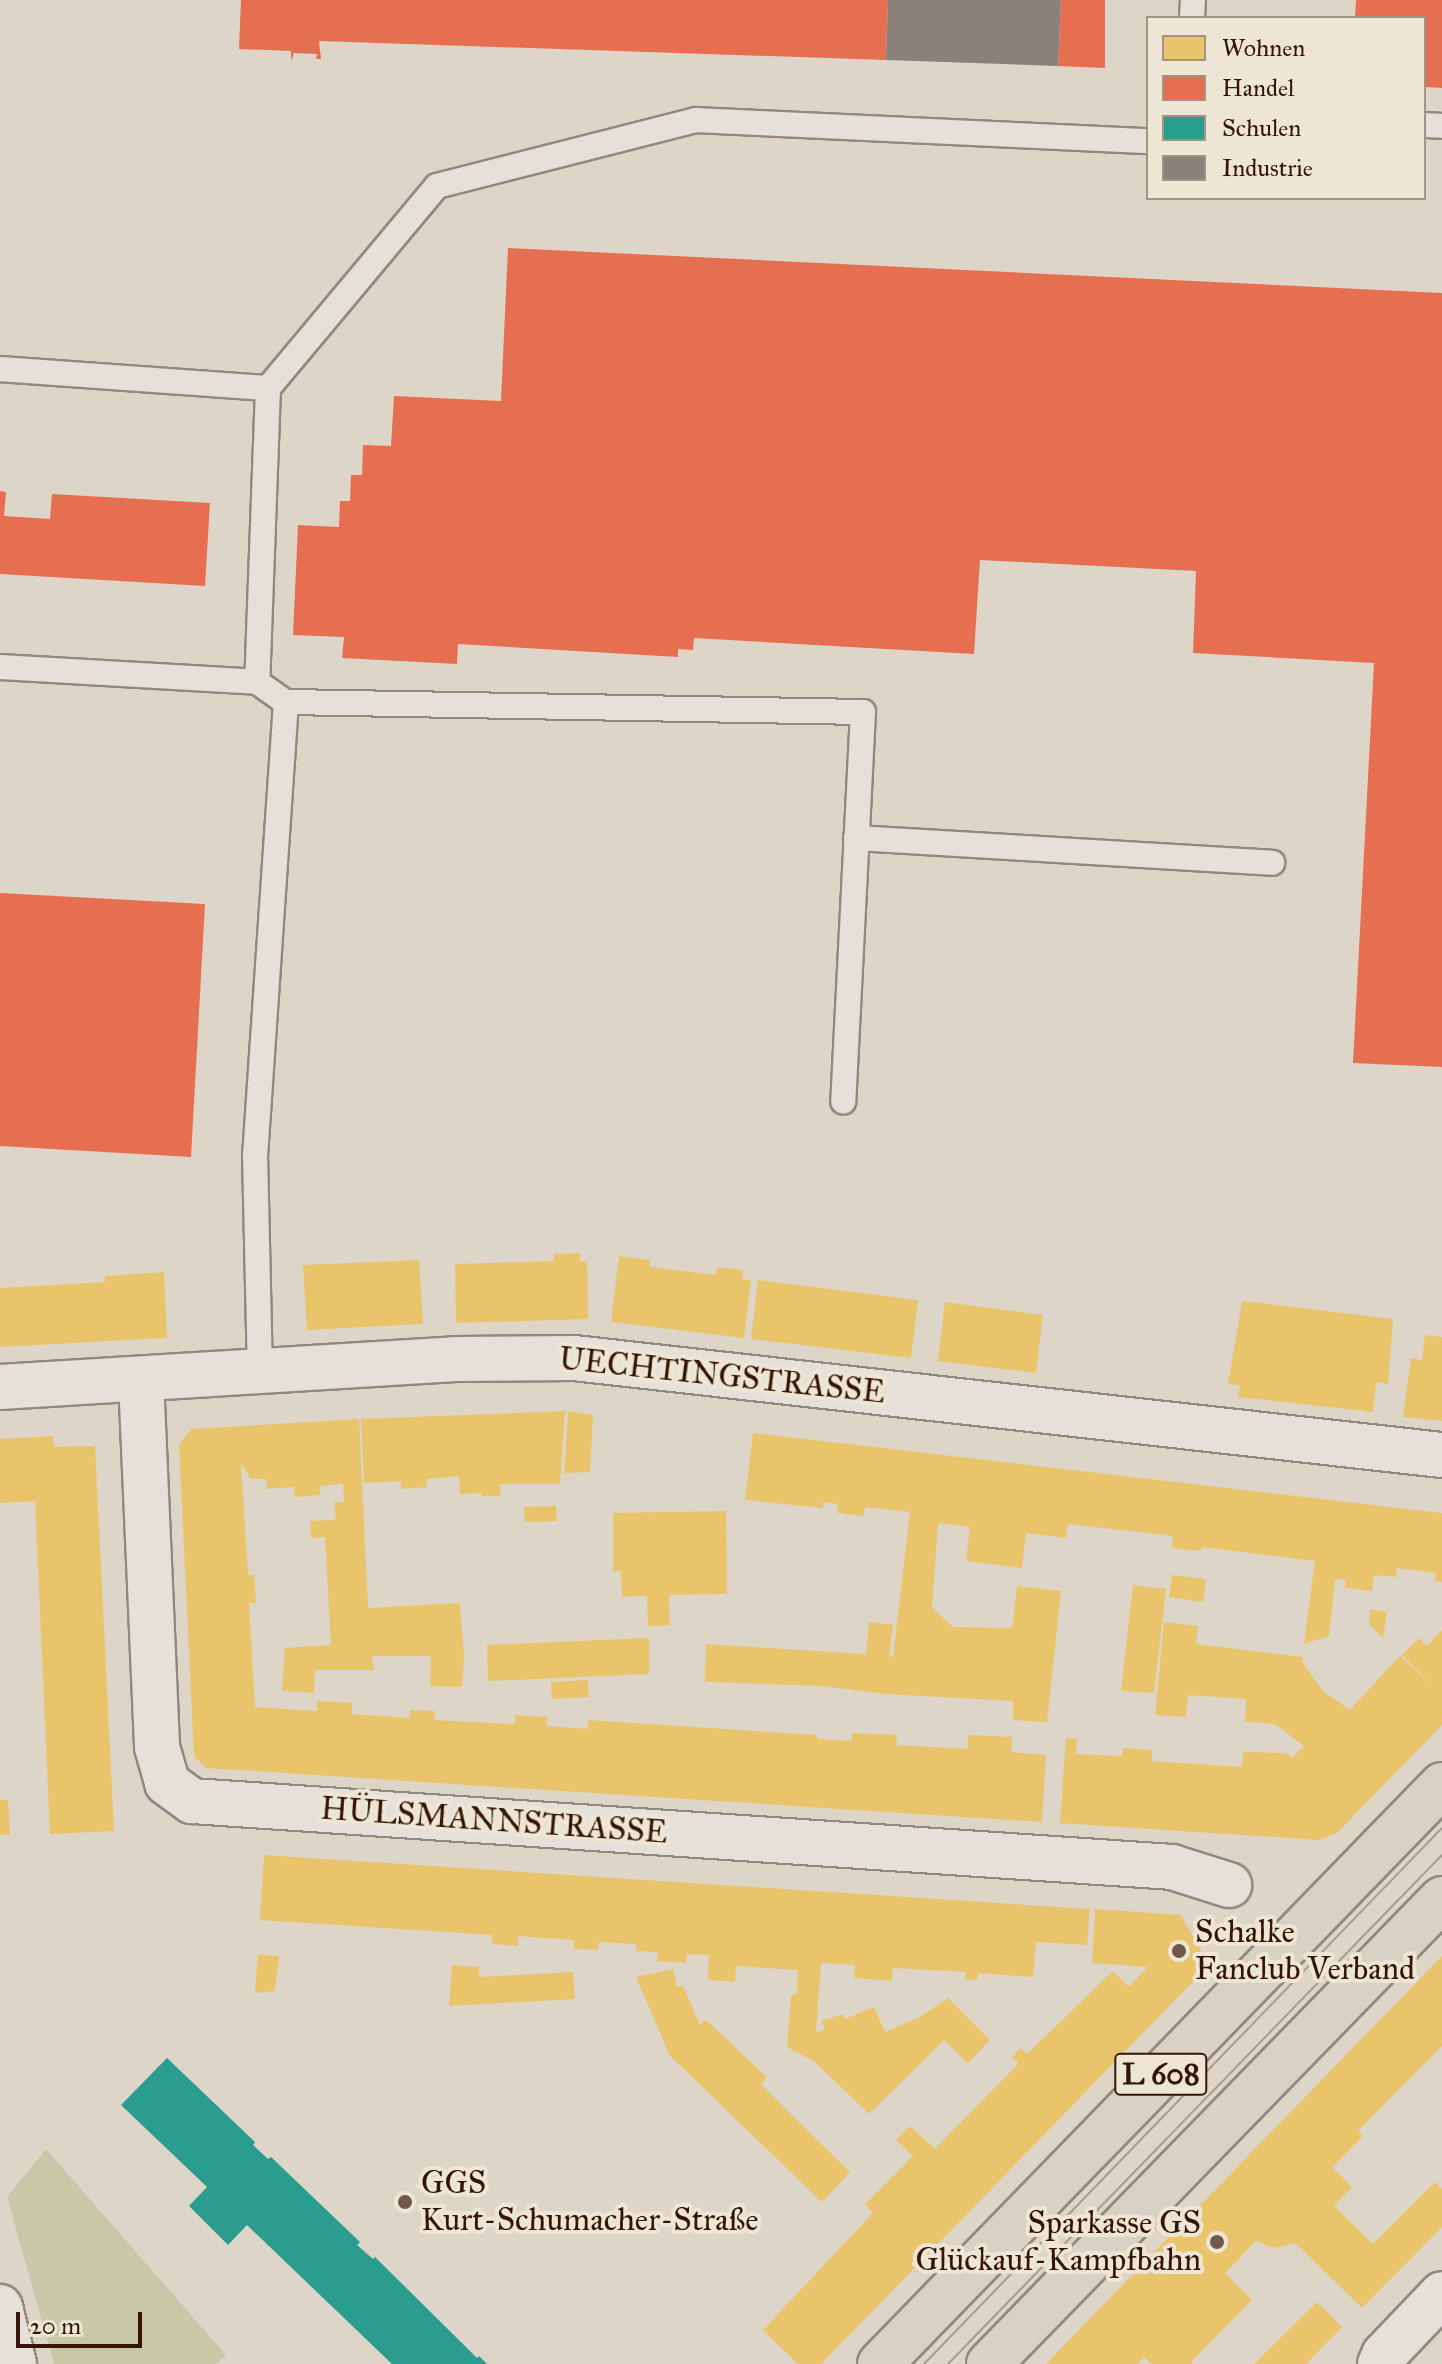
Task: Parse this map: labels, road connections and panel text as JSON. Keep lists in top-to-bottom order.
{
  "streets": {
    "main road": ["L 608"],
    "street": ["UECHTINGSTRASSE", "HÜLSMANNSTRASSE"]
  },
  "crossings": [
    ["UECHTINGSTRASSE", "HÜLSMANNSTRASSE"]
  ],
  "places": ["Schalke Fanclub Verband", "GGS Kurt-Schumacher-Straße", "Sparkasse GS Glückauf-Kampfbahn"],
  "legend": [
    "Wohnen",
    "Handel",
    "Schulen",
    "Industrie"
  ],
  "scale_bar": "20 m"
}
